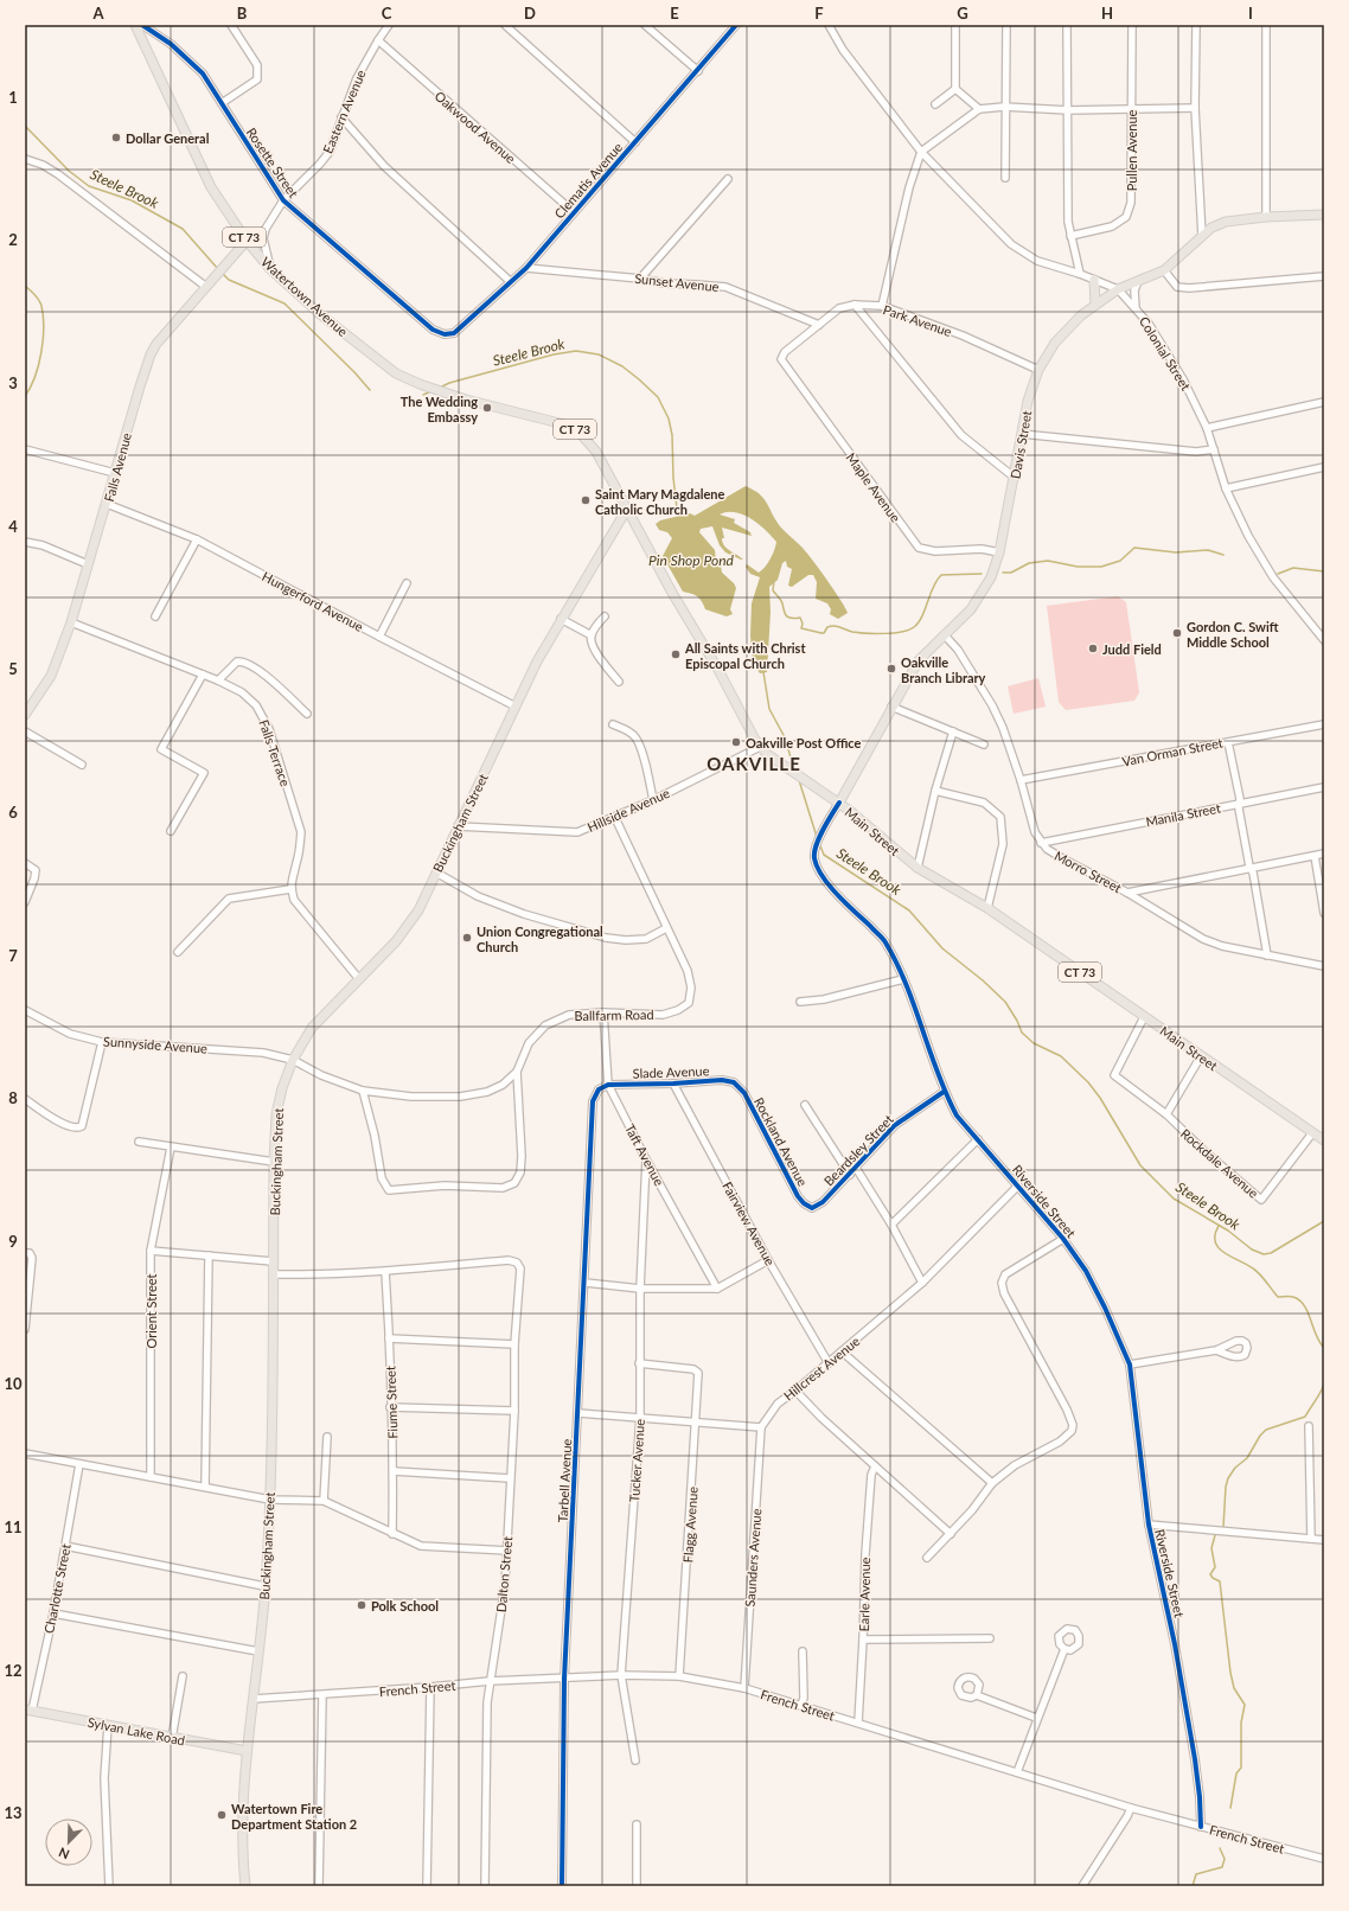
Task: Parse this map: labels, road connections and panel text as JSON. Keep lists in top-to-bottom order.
{
  "streets": {
    "main road": [
      "CT 73",
      "Watertown Avenue",
      "Davis Street",
      "Falls Avenue",
      "Buckingham Street",
      "Main Street",
      "Sylvan Lake Road"
    ],
    "street": [
      "Eastern Avenue",
      "Oakwood Avenue",
      "Pullen Avenue",
      "Rosette Street",
      "Clematis Avenue",
      "Sunset Avenue",
      "Park Avenue",
      "Colonial Street",
      "Maple Avenue",
      "Hungerford Avenue",
      "Van Orman Street",
      "Falls Terrace",
      "Hillside Avenue",
      "Manila Street",
      "Morro Street",
      "Ballfarm Road",
      "Sunnyside Avenue",
      "Slade Avenue",
      "Rockland Avenue",
      "Beardsley Street",
      "Taft Avenue",
      "Rockdale Avenue",
      "Riverside Street",
      "Fairview Avenue",
      "Orient Street",
      "Hillcrest Avenue",
      "Fiume Street",
      "Tucker Avenue",
      "Tarbell Avenue",
      "Flagg Avenue",
      "Saunders Avenue",
      "Dalton Street",
      "Charlotte Street",
      "Earle Avenue",
      "French Street"
    ]
  },
  "crossings": [
    ["Eastern Avenue", "Oakwood Avenue"],
    ["Eastern Avenue", "Rosette Street"],
    ["Eastern Avenue", "Watertown Avenue"],
    ["Oakwood Avenue", "Clematis Avenue"],
    ["Rosette Street", "Clematis Avenue"],
    ["Clematis Avenue", "Sunset Avenue"],
    ["Sunset Avenue", "Park Avenue"],
    ["Watertown Avenue", "Falls Avenue"],
    ["Watertown Avenue", "Main Street"],
    ["Park Avenue", "Davis Street"],
    ["Park Avenue", "Maple Avenue"],
    ["Colonial Street", "Davis Street"],
    ["Davis Street", "Maple Avenue"],
    ["Davis Street", "Main Street"],
    ["Davis Street", "Morro Street"],
    ["Davis Street", "Riverside Street"],
    ["Falls Avenue", "Hungerford Avenue"],
    ["Falls Avenue", "Falls Terrace"],
    ["Hungerford Avenue", "Buckingham Street"],
    ["Van Orman Street", "Morro Street"],
    ["Hillside Avenue", "Buckingham Street"],
    ["Hillside Avenue", "Main Street"],
    ["Hillside Avenue", "Ballfarm Road"],
    ["Manila Street", "Morro Street"],
    ["Buckingham Street", "Main Street"],
    ["Buckingham Street", "Ballfarm Road"],
    ["Buckingham Street", "Sunnyside Avenue"],
    ["Buckingham Street", "French Street"],
    ["Buckingham Street", "Sylvan Lake Road"],
    ["Main Street", "Rockdale Avenue"],
    ["Main Street", "Riverside Street"],
    ["Ballfarm Road", "Sunnyside Avenue"],
    ["Ballfarm Road", "Taft Avenue"],
    ["Slade Avenue", "Rockland Avenue"],
    ["Slade Avenue", "Taft Avenue"],
    ["Slade Avenue", "Fairview Avenue"],
    ["Slade Avenue", "Tarbell Avenue"],
    ["Rockland Avenue", "Beardsley Street"],
    ["Beardsley Street", "Riverside Street"],
    ["Taft Avenue", "Tucker Avenue"],
    ["Taft Avenue", "Tarbell Avenue"],
    ["Riverside Street", "Hillcrest Avenue"],
    ["Riverside Street", "French Street"],
    ["Fairview Avenue", "Hillcrest Avenue"],
    ["Hillcrest Avenue", "Saunders Avenue"],
    ["Fiume Street", "Dalton Street"],
    ["Tucker Avenue", "Flagg Avenue"],
    ["Tucker Avenue", "French Street"],
    ["Tarbell Avenue", "French Street"],
    ["Flagg Avenue", "French Street"],
    ["Saunders Avenue", "French Street"],
    ["Dalton Street", "French Street"],
    ["Charlotte Street", "Sylvan Lake Road"],
    ["Earle Avenue", "French Street"]
  ],
  "districts": ["OAKVILLE"],
  "water": ["Steele Brook", "Pin Shop Pond"],
  "places": [
    "Dollar General",
    "The Wedding Embassy",
    "Saint Mary Magdalene Catholic Church",
    "Gordon C. Swift Middle School",
    "Judd Field",
    "All Saints with Christ Episcopal Church",
    "Oakville Branch Library",
    "Oakville Post Office",
    "Union Congregational Church",
    "Polk School",
    "Watertown Fire Department Station 2"
  ],
  "north": "bottom left",
  "grid": {
    "columns": [
      "A",
      "B",
      "C",
      "D",
      "E",
      "F",
      "G",
      "H",
      "I"
    ],
    "rows": [
      "1",
      "2",
      "3",
      "4",
      "5",
      "6",
      "7",
      "8",
      "9",
      "10",
      "11",
      "12",
      "13"
    ]
  }
}
